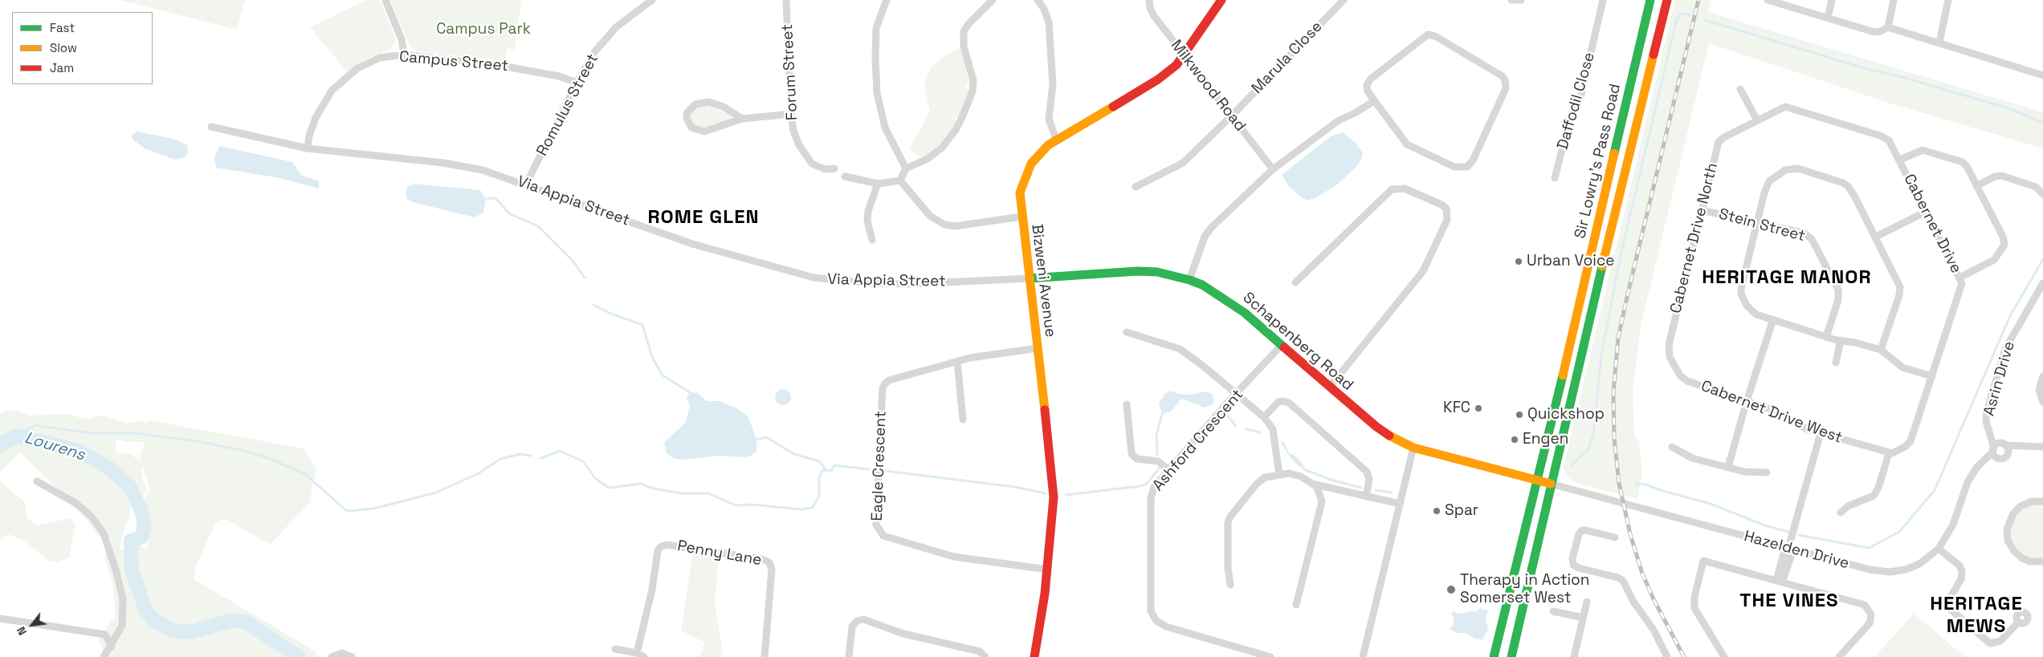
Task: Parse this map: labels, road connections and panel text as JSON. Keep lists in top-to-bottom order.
{
  "streets": {
    "street": [
      "Marula Close",
      "Campus Street",
      "Forum Street",
      "Milkwood Road",
      "Daffodil Close",
      "Romulus Street",
      "Sir Lowry's Pass Road",
      "Via Appia Street",
      "Cabernet Drive",
      "Stein Street",
      "Cabernet Drive North",
      "Bizweni Avenue",
      "Schapenberg Road",
      "Asrin Drive",
      "Cabernet Drive West",
      "Ashford Crescent",
      "Eagle Crescent",
      "Hazelden Drive",
      "Penny Lane"
    ]
  },
  "crossings": [
    ["Marula Close", "Milkwood Road"],
    ["Campus Street", "Romulus Street"],
    ["Campus Street", "Via Appia Street"],
    ["Milkwood Road", "Bizweni Avenue"],
    ["Romulus Street", "Via Appia Street"],
    ["Sir Lowry's Pass Road", "Schapenberg Road"],
    ["Sir Lowry's Pass Road", "Hazelden Drive"],
    ["Via Appia Street", "Bizweni Avenue"],
    ["Via Appia Street", "Schapenberg Road"],
    ["Cabernet Drive", "Cabernet Drive North"],
    ["Cabernet Drive", "Cabernet Drive West"],
    ["Stein Street", "Cabernet Drive North"],
    ["Cabernet Drive North", "Cabernet Drive West"],
    ["Bizweni Avenue", "Schapenberg Road"],
    ["Bizweni Avenue", "Eagle Crescent"],
    ["Schapenberg Road", "Ashford Crescent"],
    ["Schapenberg Road", "Hazelden Drive"],
    ["Asrin Drive", "Hazelden Drive"]
  ],
  "districts": [
    "ROME GLEN",
    "HERITAGE MANOR",
    "THE VINES",
    "HERITAGE MEWS"
  ],
  "water": ["Lourens"],
  "parks": ["Campus Park"],
  "places": [
    "Urban Voice",
    "KFC",
    "Quickshop",
    "Engen",
    "Spar",
    "Therapy in Action Somerset West"
  ],
  "legend": ["Fast", "Slow", "Jam"],
  "north": "bottom left"
}
